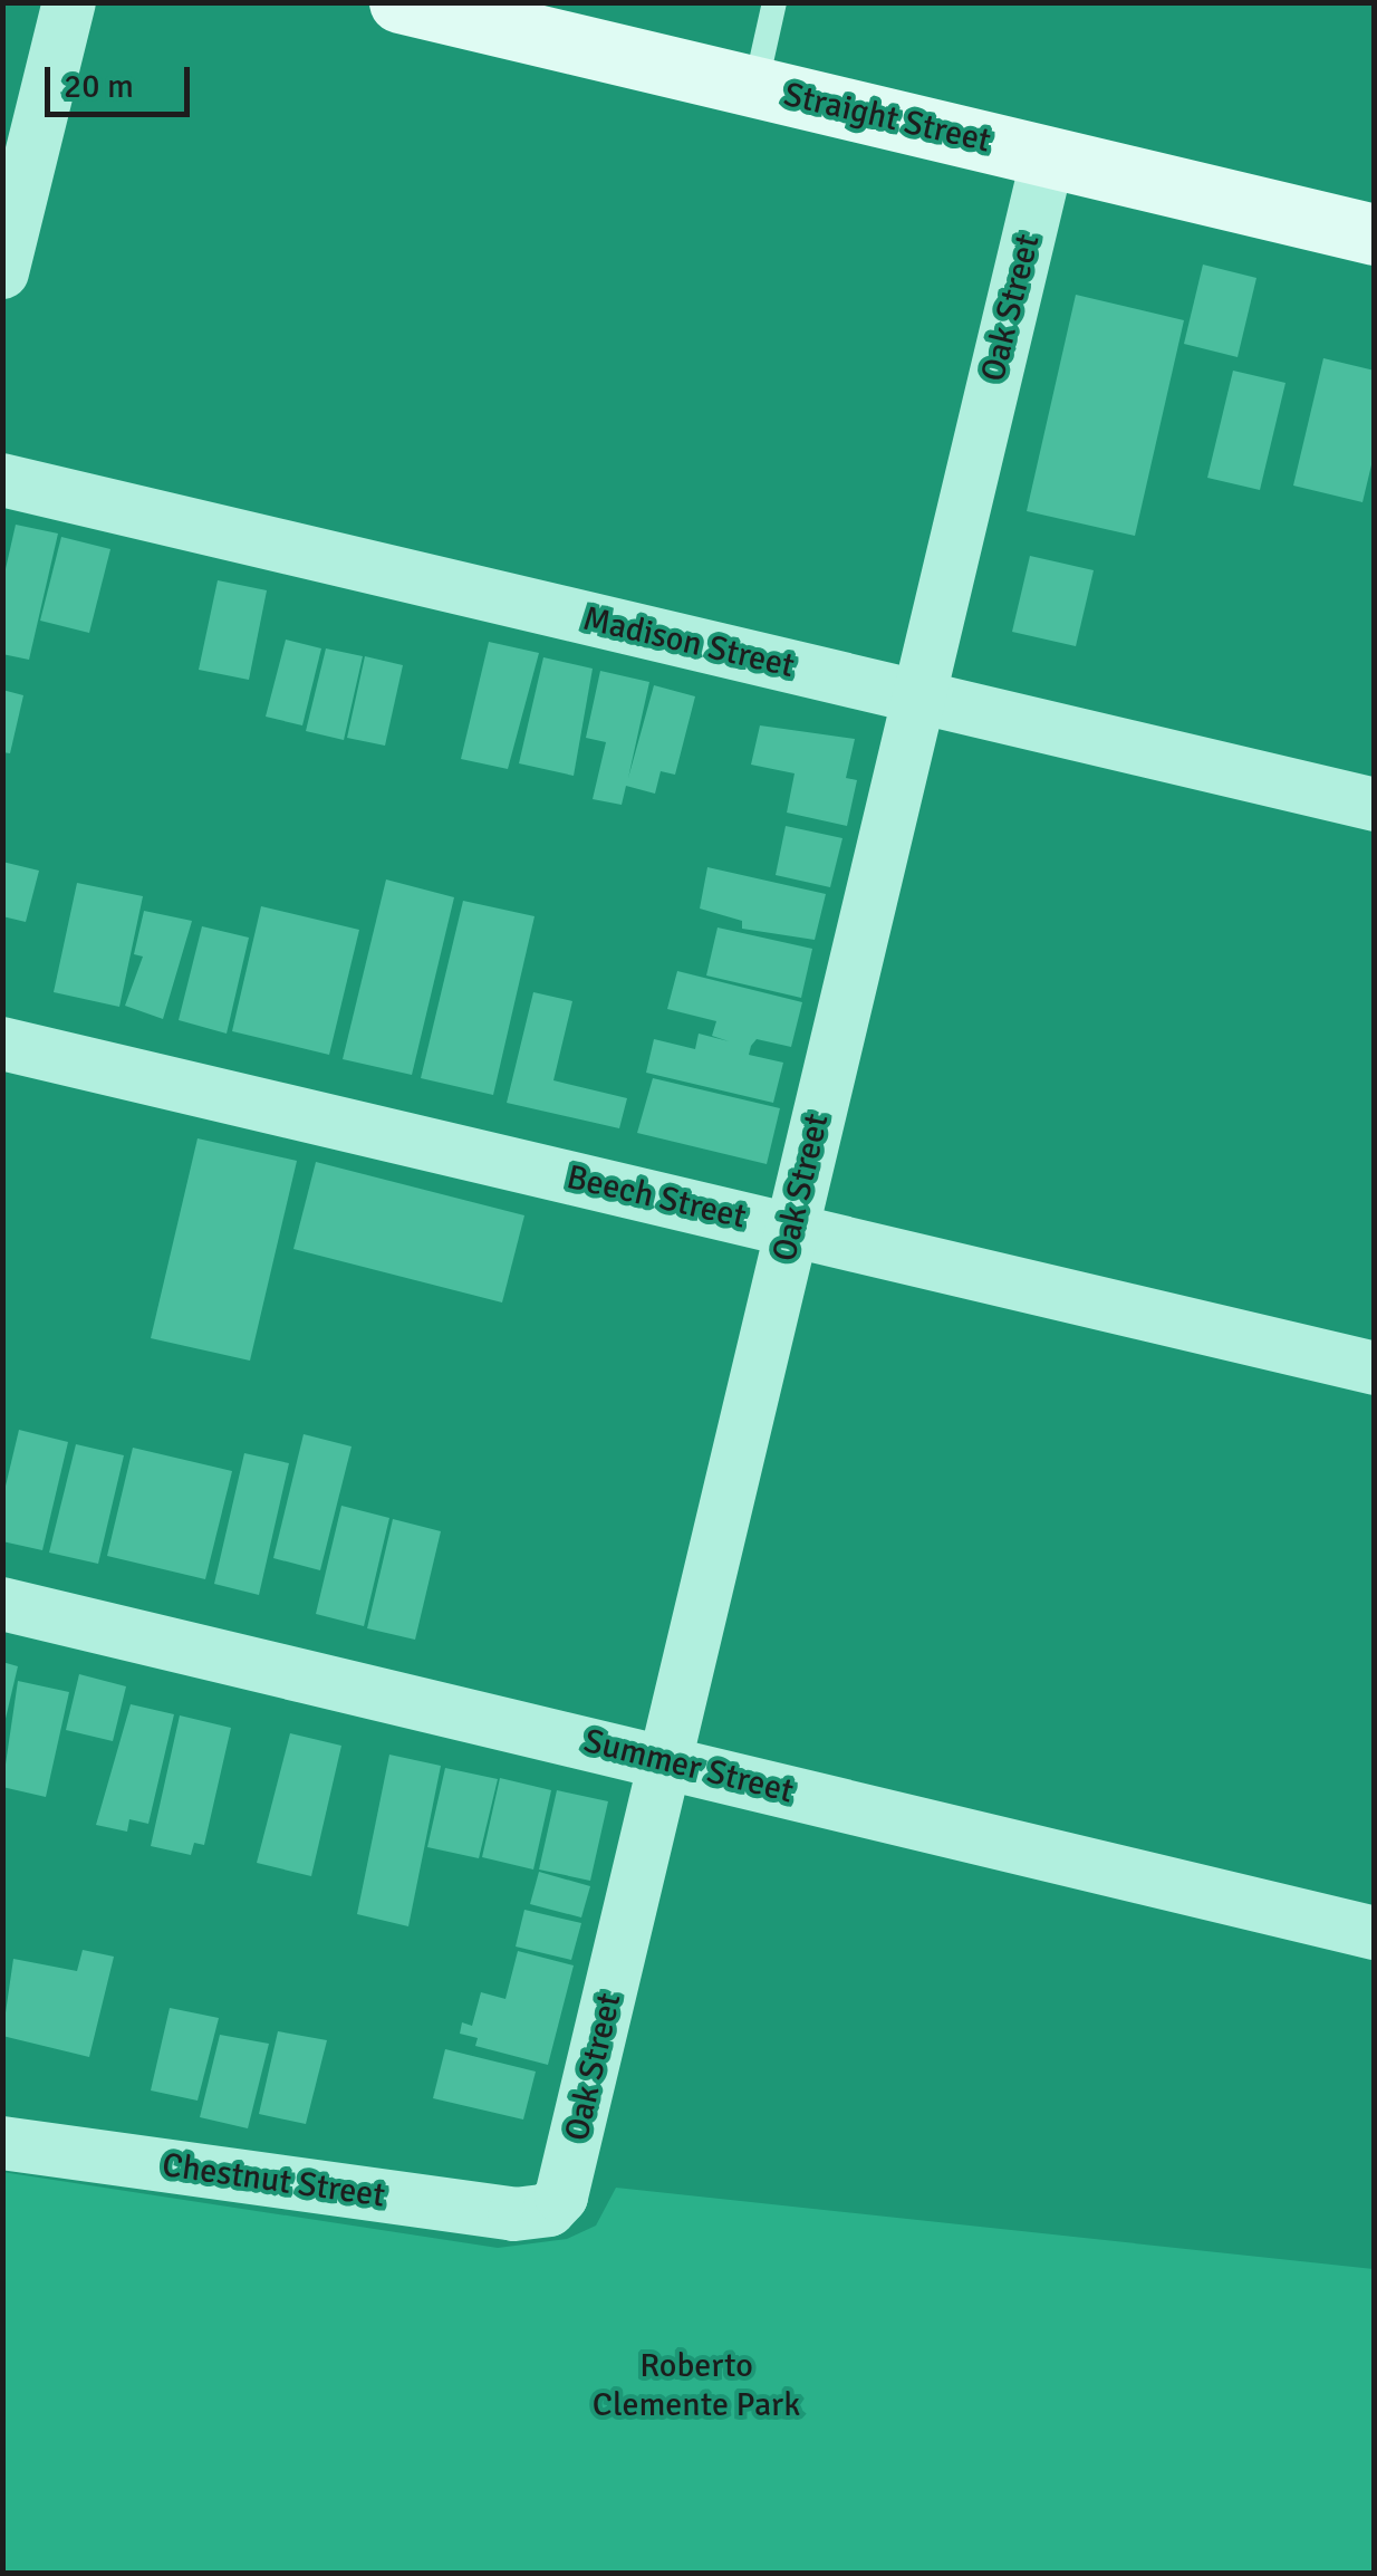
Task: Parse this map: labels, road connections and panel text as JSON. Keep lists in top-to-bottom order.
{
  "streets": {
    "main road": ["Straight Street"],
    "street": [
      "Oak Street",
      "Madison Street",
      "Beech Street",
      "Summer Street",
      "Chestnut Street"
    ]
  },
  "crossings": [
    ["Straight Street", "Oak Street"],
    ["Oak Street", "Madison Street"],
    ["Oak Street", "Beech Street"],
    ["Oak Street", "Summer Street"],
    ["Oak Street", "Chestnut Street"]
  ],
  "parks": ["Roberto Clemente Park"],
  "scale_bar": "20 m"
}
